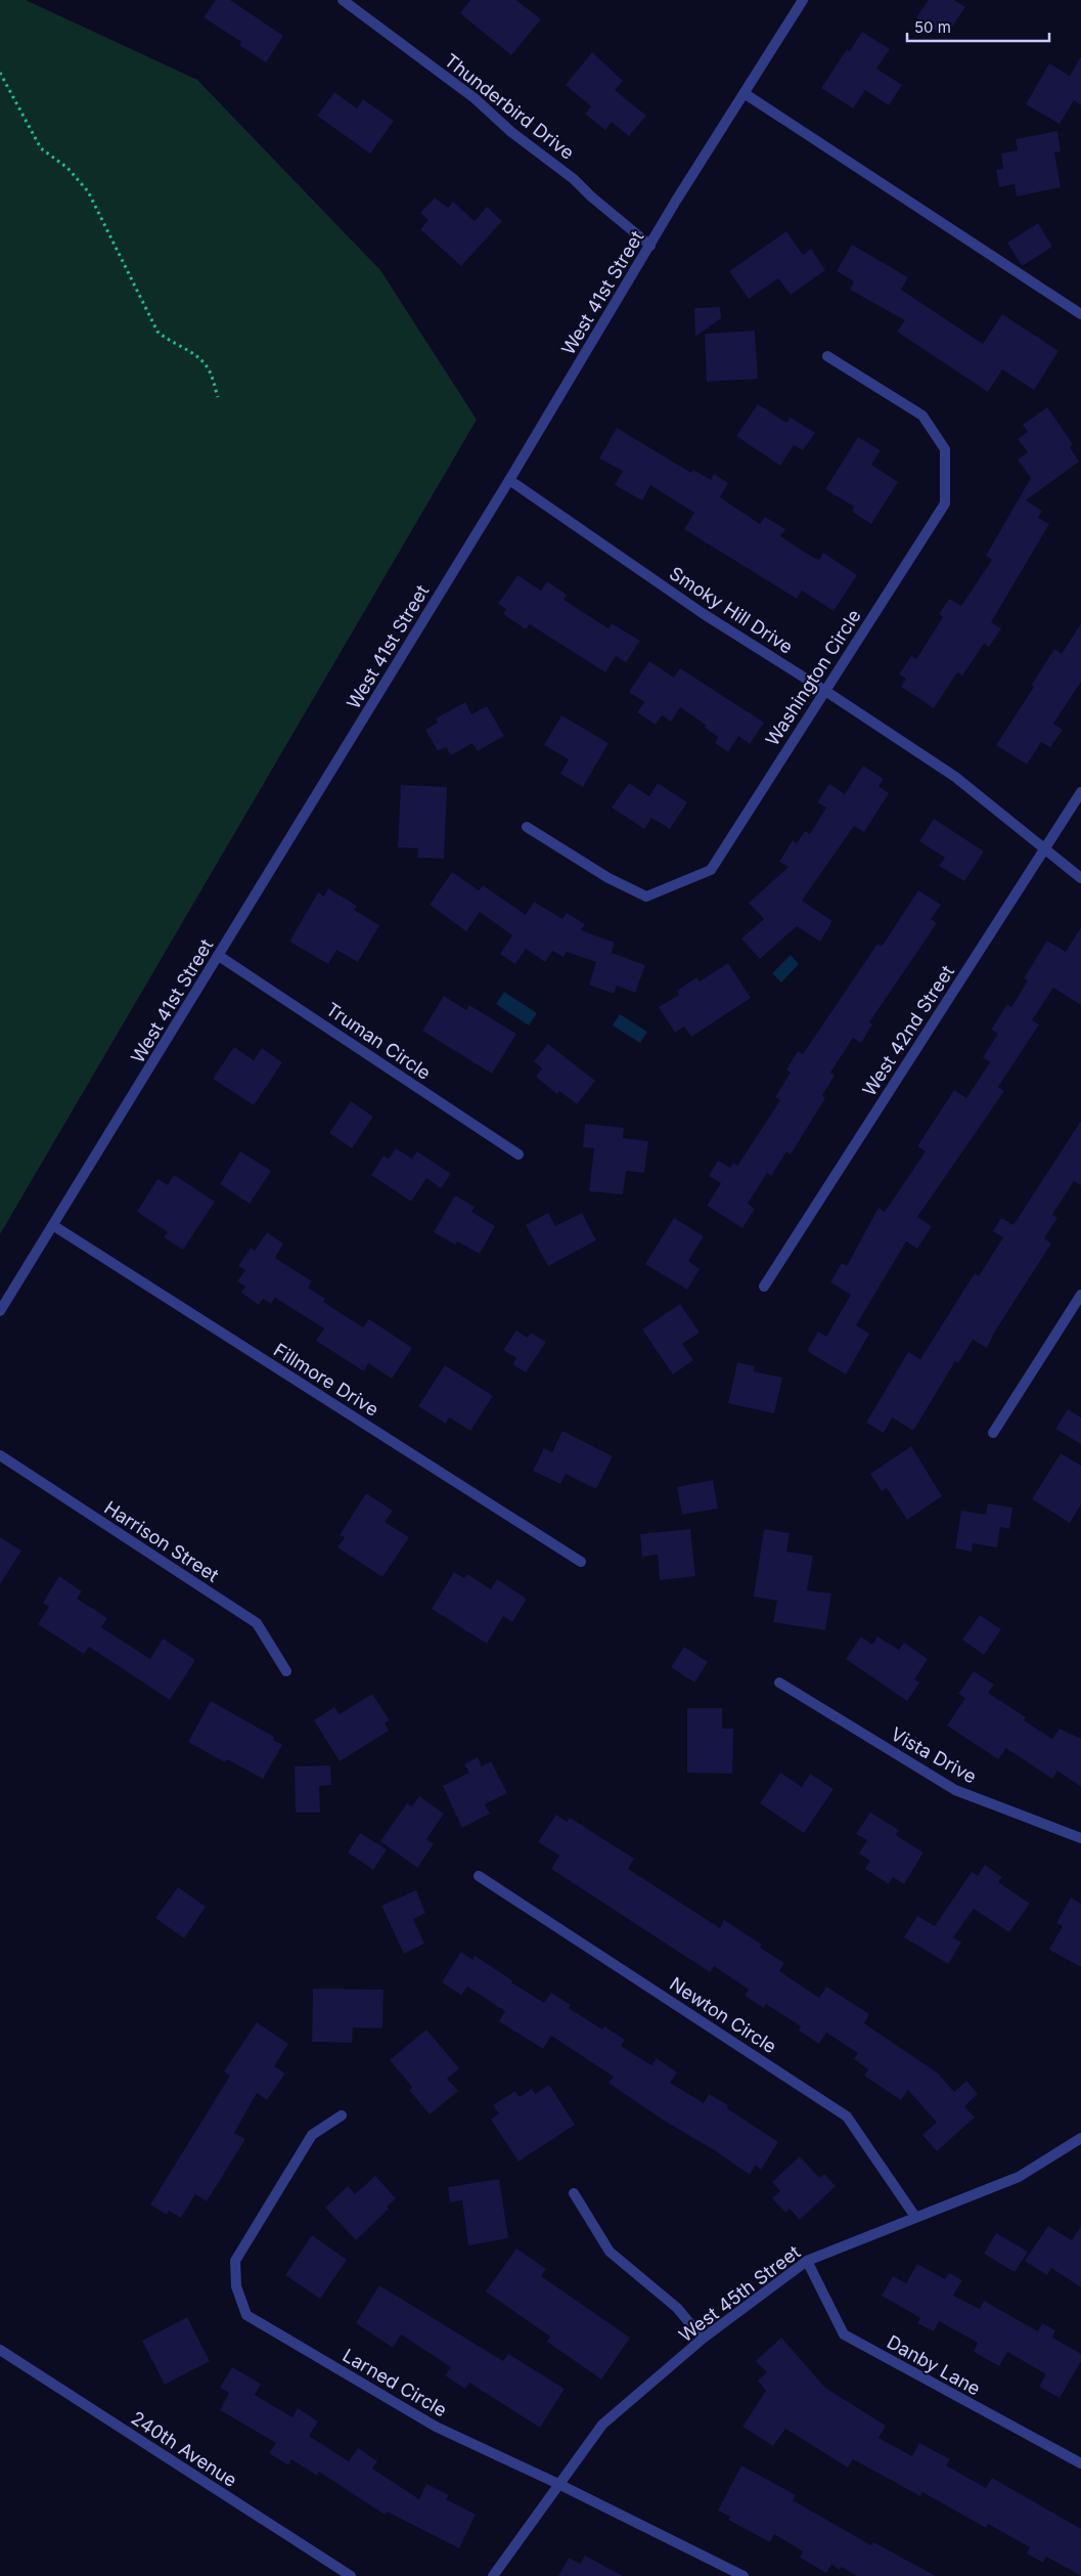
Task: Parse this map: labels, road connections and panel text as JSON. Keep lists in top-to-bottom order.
{
  "streets": {
    "street": [
      "Thunderbird Drive",
      "West 41st Street",
      "Smoky Hill Drive",
      "Washington Circle",
      "West 42nd Street",
      "Truman Circle",
      "Fillmore Drive",
      "Harrison Street",
      "Vista Drive",
      "Newton Circle",
      "West 45th Street",
      "Danby Lane",
      "Larned Circle",
      "240th Avenue"
    ]
  },
  "crossings": [
    ["Thunderbird Drive", "West 41st Street"],
    ["West 41st Street", "Smoky Hill Drive"],
    ["West 41st Street", "Truman Circle"],
    ["West 41st Street", "Fillmore Drive"],
    ["Smoky Hill Drive", "Washington Circle"],
    ["Smoky Hill Drive", "West 42nd Street"],
    ["Newton Circle", "West 45th Street"],
    ["West 45th Street", "Danby Lane"],
    ["West 45th Street", "Larned Circle"]
  ],
  "scale_bar": "50 m"
}
